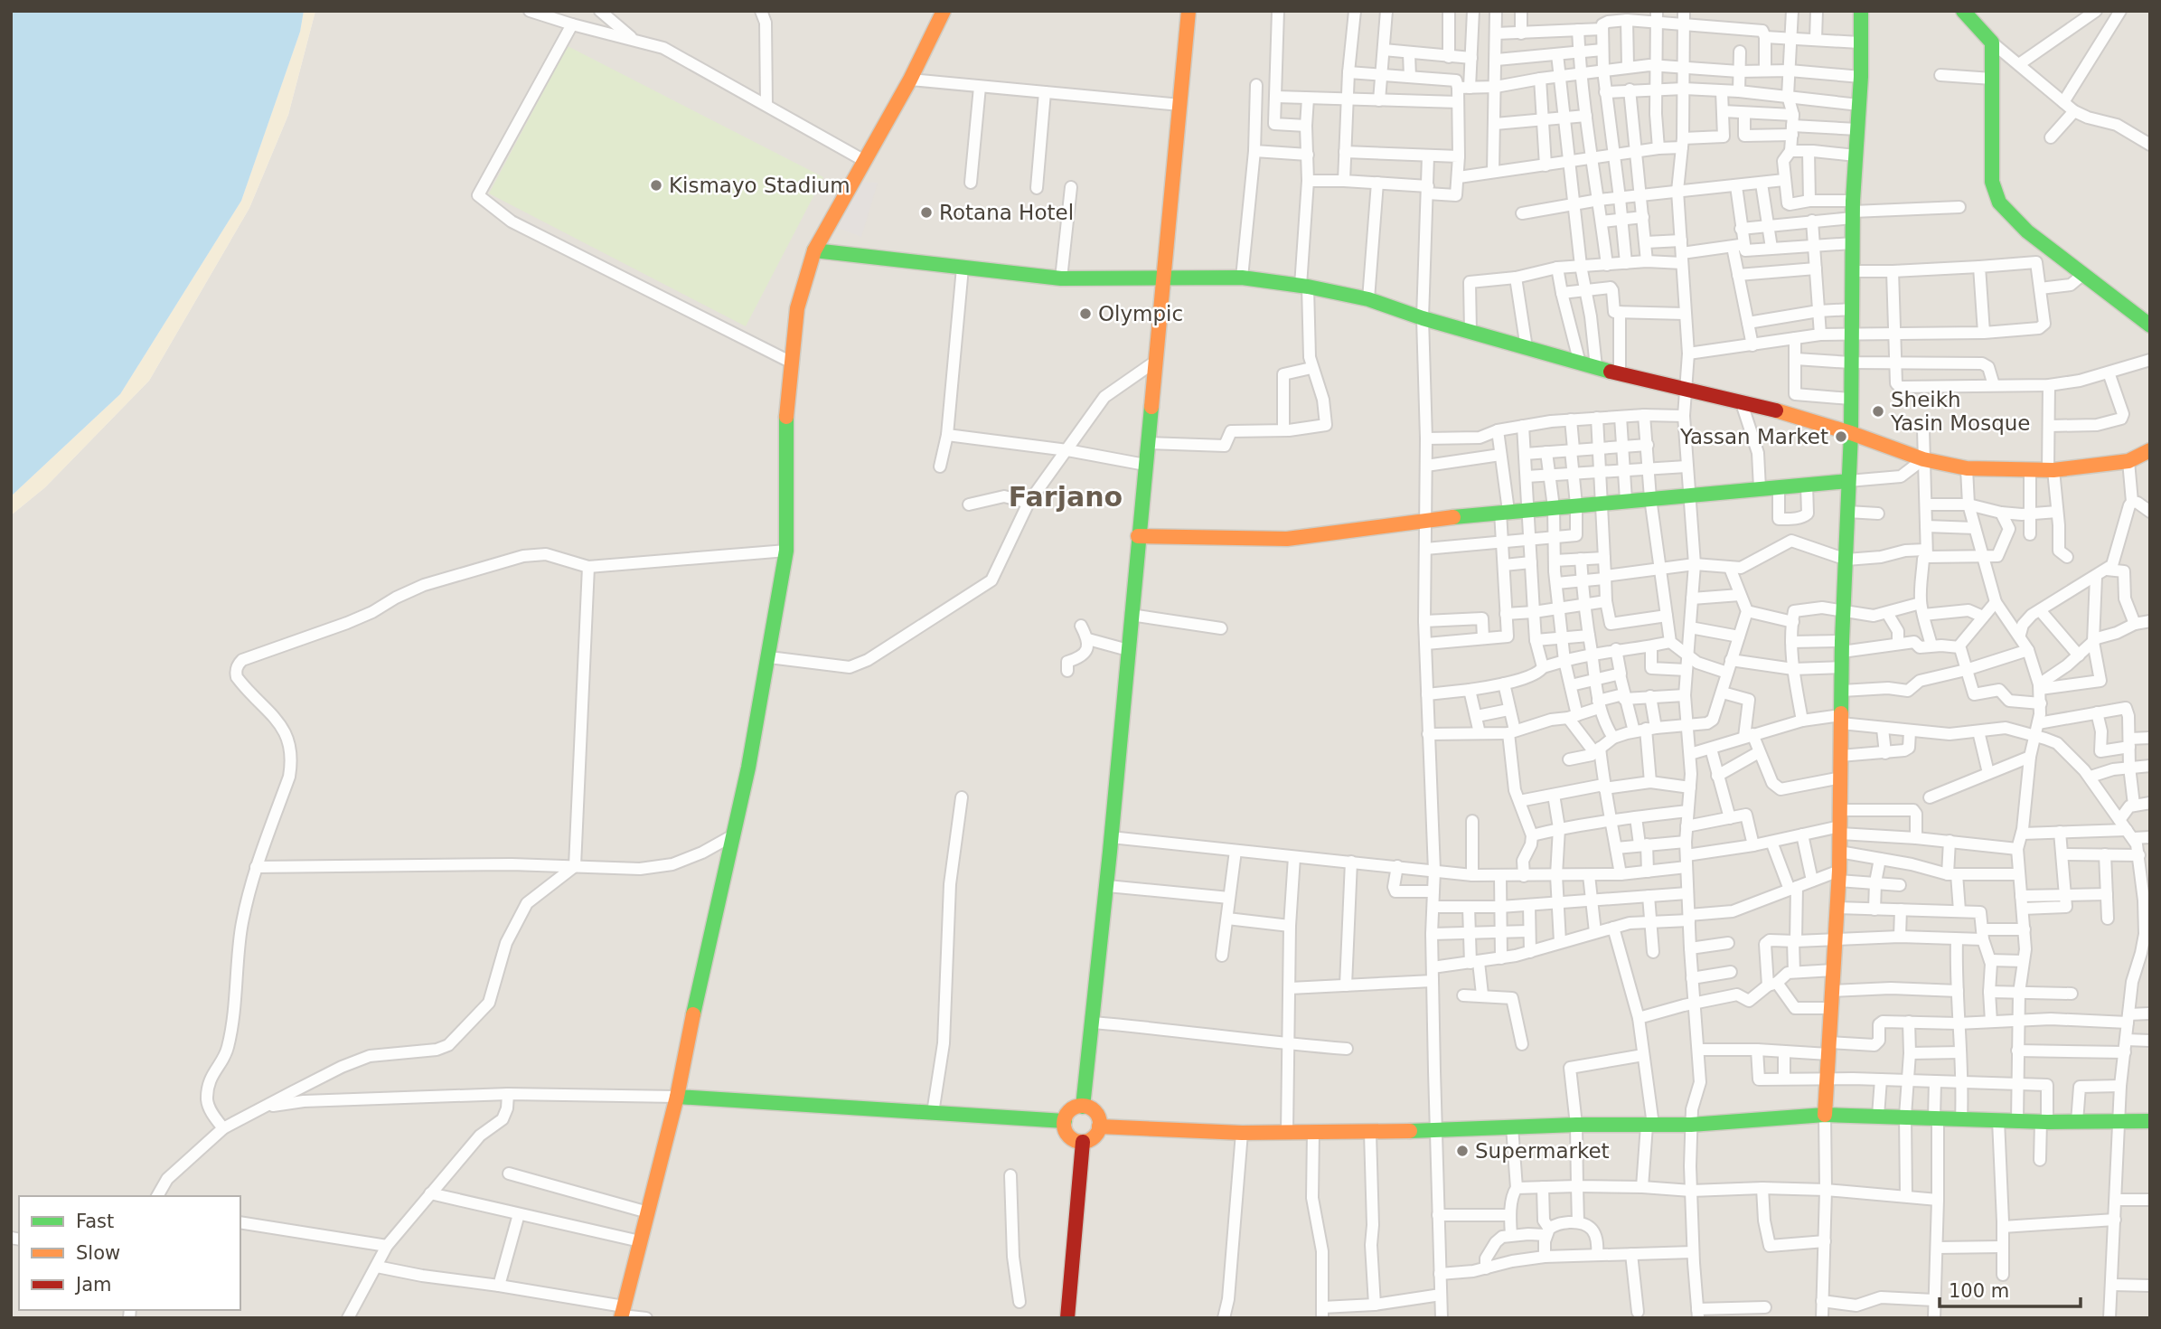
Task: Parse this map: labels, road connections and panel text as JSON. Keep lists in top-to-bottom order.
{
  "districts": ["Farjano"],
  "places": [
    "Kismayo Stadium",
    "Rotana Hotel",
    "Olympic",
    "Sheikh Yasin Mosque",
    "Yassan Market",
    "Supermarket"
  ],
  "legend": ["Fast", "Slow", "Jam"],
  "scale_bar": "100 m"
}
